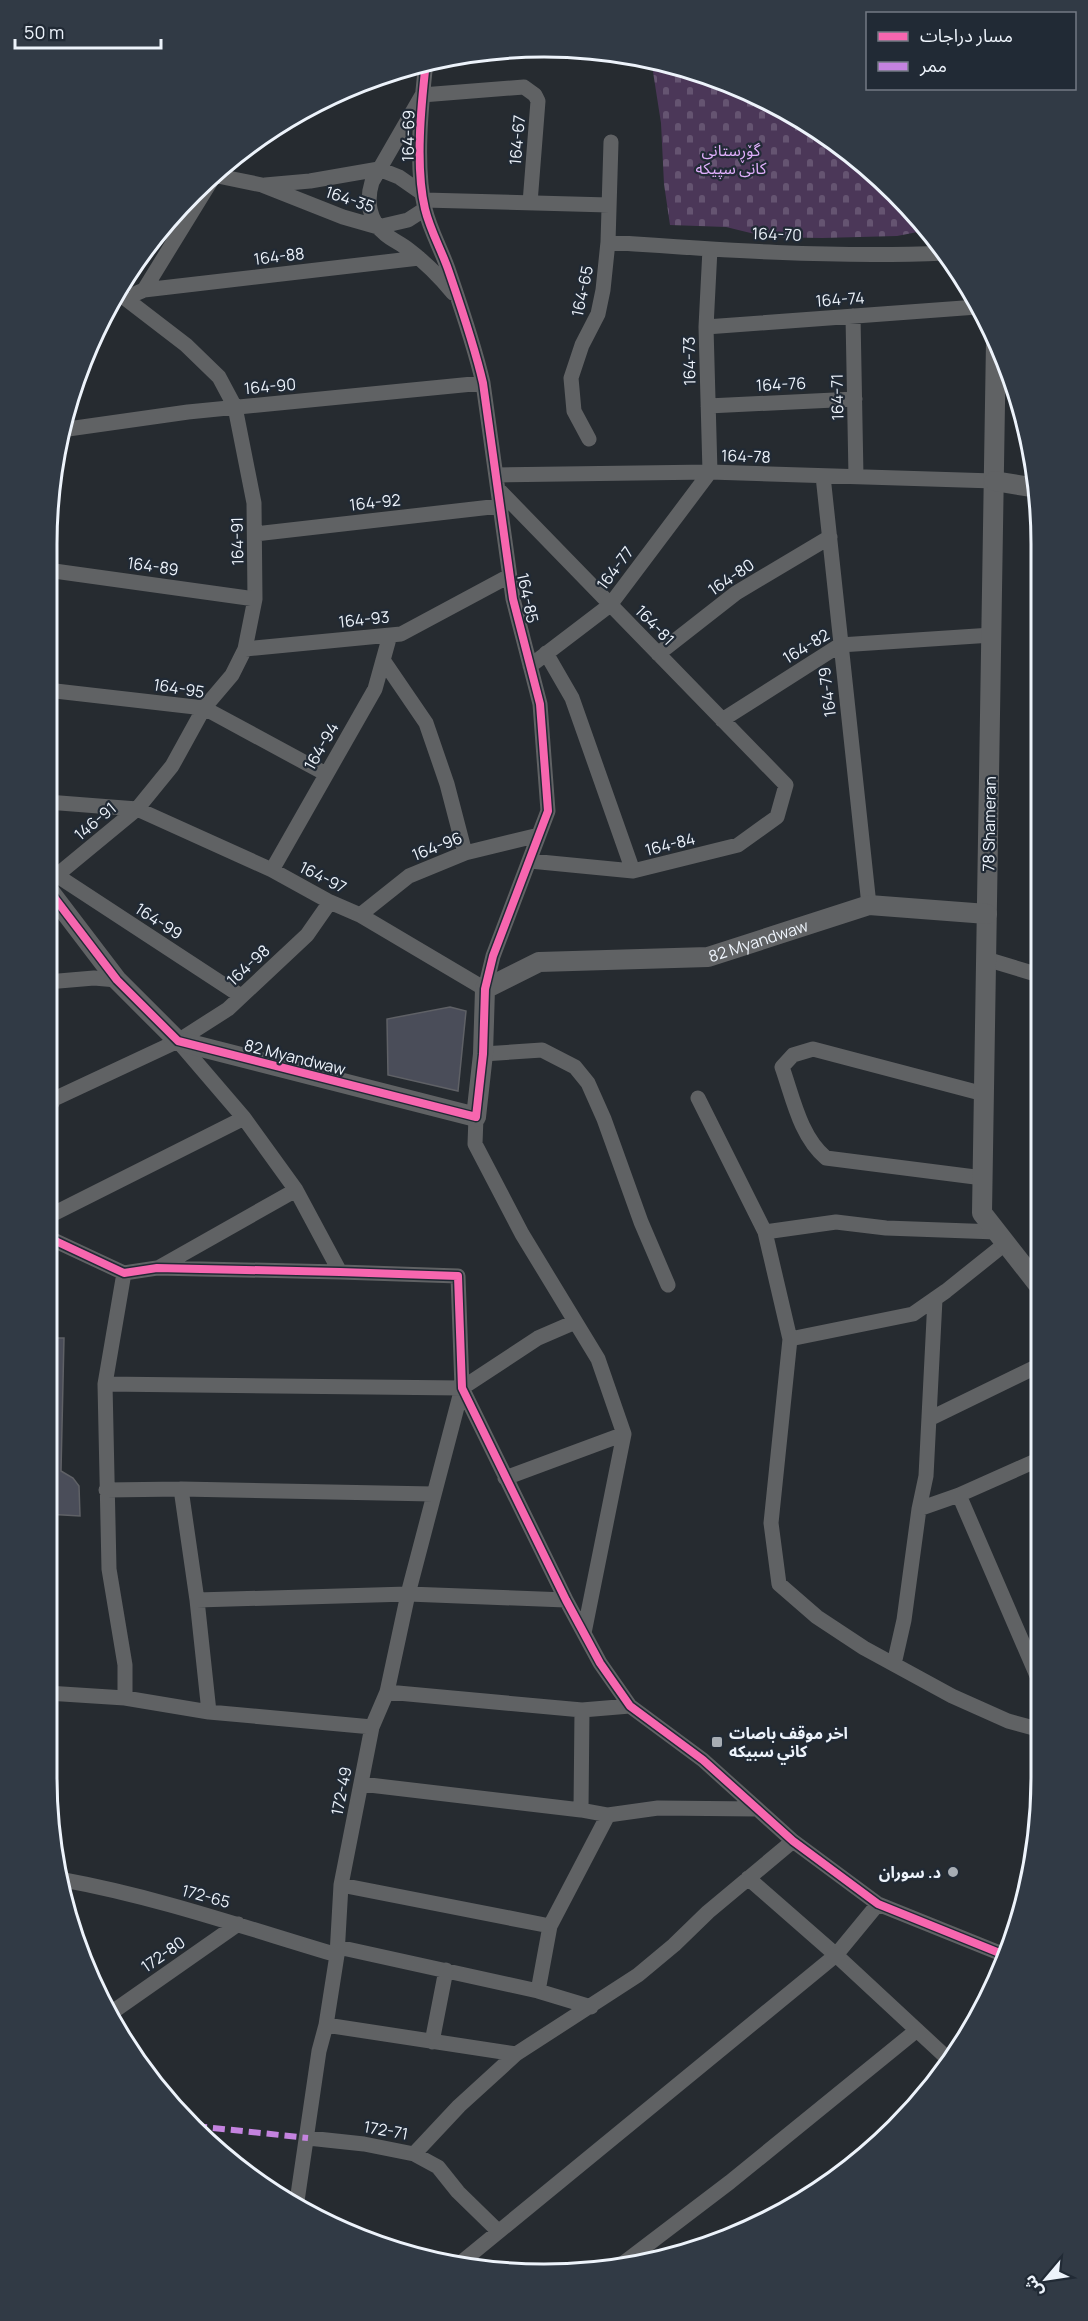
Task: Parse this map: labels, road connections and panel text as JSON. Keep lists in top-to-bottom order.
{
  "streets": {
    "street": [
      "164-69",
      "164-67",
      "164-35",
      "164-70",
      "164-88",
      "164-65",
      "164-74",
      "164-73",
      "164-76",
      "164-90",
      "164-71",
      "164-78",
      "164-92",
      "164-91",
      "164-89",
      "164-77",
      "164-80",
      "164-85",
      "164-93",
      "164-81",
      "164-82",
      "164-95",
      "164-79",
      "164-94",
      "146-91",
      "78 Shameran",
      "164-84",
      "164-96",
      "164-97",
      "164-99",
      "82 Myandwaw",
      "164-98",
      "172-49",
      "172-65",
      "172-80",
      "172-71"
    ]
  },
  "crossings": [
    ["164-69", "164-67"],
    ["164-69", "164-35"],
    ["164-69", "164-85"],
    ["164-35", "164-85"],
    ["164-70", "164-65"],
    ["164-70", "164-73"],
    ["164-88", "164-85"],
    ["164-74", "164-73"],
    ["164-74", "164-71"],
    ["164-73", "164-76"],
    ["164-73", "164-78"],
    ["164-73", "164-77"],
    ["164-76", "164-71"],
    ["164-90", "164-91"],
    ["164-90", "164-85"],
    ["164-71", "164-78"],
    ["164-78", "164-77"],
    ["164-78", "164-85"],
    ["164-78", "164-81"],
    ["164-78", "164-79"],
    ["164-78", "78 Shameran"],
    ["164-92", "164-91"],
    ["164-92", "164-85"],
    ["164-91", "164-89"],
    ["164-91", "164-93"],
    ["164-91", "164-95"],
    ["164-91", "146-91"],
    ["164-91", "164-97"],
    ["164-77", "164-85"],
    ["164-77", "164-81"],
    ["164-80", "164-81"],
    ["164-80", "164-79"],
    ["164-85", "164-93"],
    ["164-85", "164-81"],
    ["164-85", "164-84"],
    ["164-85", "164-96"],
    ["164-85", "164-97"],
    ["164-85", "82 Myandwaw"],
    ["164-93", "164-94"],
    ["164-81", "164-82"],
    ["164-81", "164-84"],
    ["164-82", "164-79"],
    ["164-82", "78 Shameran"],
    ["164-95", "164-94"],
    ["164-79", "82 Myandwaw"],
    ["164-94", "164-97"],
    ["146-91", "164-97"],
    ["78 Shameran", "82 Myandwaw"],
    ["164-96", "164-97"],
    ["164-97", "82 Myandwaw"],
    ["164-97", "164-98"],
    ["164-99", "164-98"],
    ["82 Myandwaw", "164-98"],
    ["172-49", "172-65"],
    ["172-49", "172-71"],
    ["172-65", "172-80"]
  ],
  "parks": ["گۆڕستانی کانی سپیکە"],
  "places": {
    "transit": ["اخر موقف باصات كاني سبيكه"],
    "other": ["د. سوران"]
  },
  "legend": ["مسار دراجات", "ممر"],
  "scale_bar": "50 m",
  "north": "bottom left"
}
